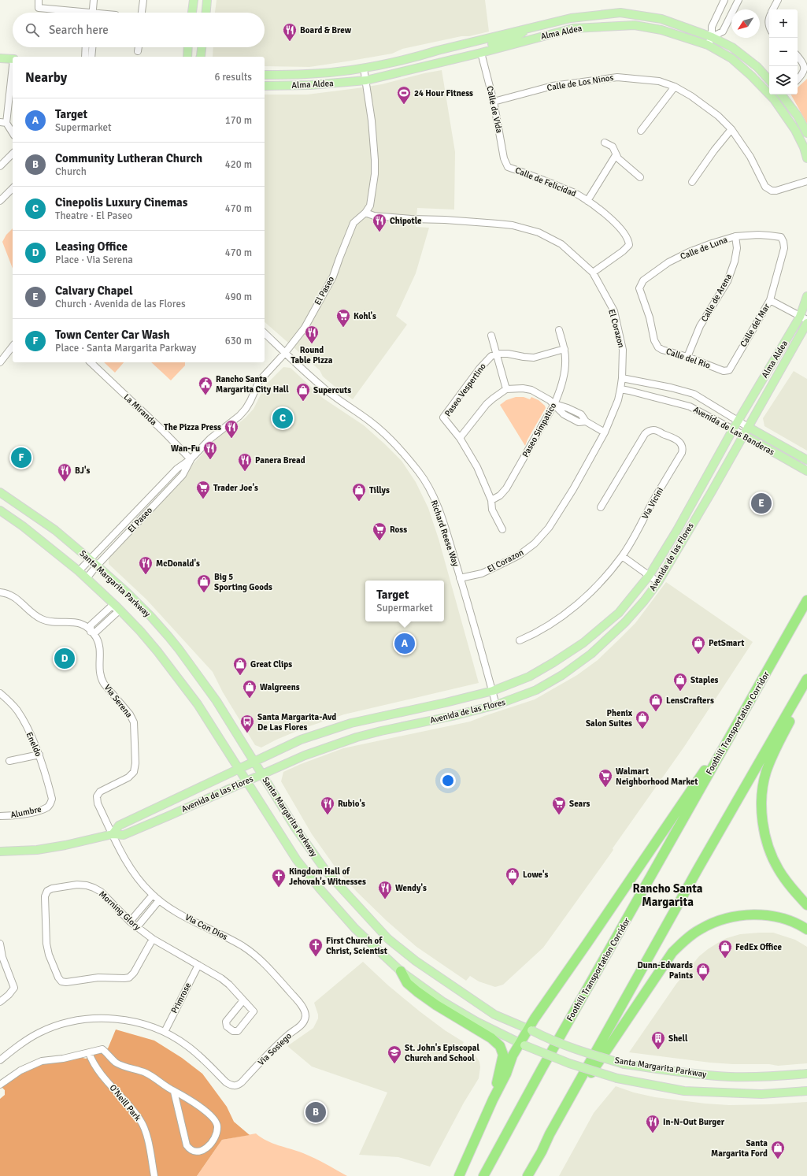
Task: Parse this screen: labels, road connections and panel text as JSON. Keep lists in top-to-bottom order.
{
  "streets": {
    "highway": ["Foothill Transportation Corridor"],
    "main road": [
      "Alma Aldea",
      "Avenida de Las Banderas",
      "Avenida de las Flores",
      "Santa Margarita Parkway"
    ],
    "street": [
      "Calle de Los Ninos",
      "Calle de Vida",
      "Calle de Felicidad",
      "Calle de Luna",
      "El Paseo",
      "Calle de Arena",
      "Calle del Mar",
      "El Corazon",
      "Calle del Rio",
      "Paseo Vespertino",
      "La Miranda",
      "Paseo Simpatico",
      "Via Vicini",
      "Richard Reese Way",
      "Via Serena",
      "Eneldo",
      "Alumbre",
      "Morning Glory",
      "Via Con Dios",
      "Primrose",
      "Via Sosiego",
      "O'Neill Park"
    ]
  },
  "crossings": [
    ["Alma Aldea", "Calle de Vida"],
    ["Alma Aldea", "El Paseo"],
    ["Alma Aldea", "Avenida de Las Banderas"],
    ["Alma Aldea", "Avenida de las Flores"],
    ["Calle de Los Ninos", "Calle de Vida"],
    ["Calle de Vida", "Calle de Felicidad"],
    ["Calle de Felicidad", "El Corazon"],
    ["Calle de Luna", "Calle de Arena"],
    ["Calle de Luna", "Calle del Mar"],
    ["Calle de Luna", "Calle del Rio"],
    ["El Paseo", "El Corazon"],
    ["El Paseo", "La Miranda"],
    ["El Paseo", "Richard Reese Way"],
    ["El Paseo", "Santa Margarita Parkway"],
    ["Calle de Arena", "Calle del Rio"],
    ["Calle del Mar", "Calle del Rio"],
    ["El Corazon", "Avenida de Las Banderas"],
    ["El Corazon", "Richard Reese Way"],
    ["Paseo Vespertino", "Paseo Simpatico"],
    ["Avenida de Las Banderas", "Avenida de las Flores"],
    ["Richard Reese Way", "Avenida de las Flores"],
    ["Avenida de las Flores", "Santa Margarita Parkway"],
    ["Avenida de las Flores", "Via Serena"],
    ["Avenida de las Flores", "Via Con Dios"],
    ["Via Serena", "Via Con Dios"],
    ["Eneldo", "Alumbre"],
    ["Morning Glory", "Primrose"],
    ["Via Con Dios", "Via Sosiego"],
    ["Primrose", "Via Sosiego"]
  ],
  "districts": ["Rancho Santa Margarita"],
  "places": {
    "restaurant": [
      "Board & Brew",
      "Chipotle",
      "Round Table Pizza",
      "The Pizza Press",
      "Wan-Fu",
      "Panera Bread",
      "BJ's",
      "McDonald's",
      "Rubio's",
      "Wendy's",
      "In-N-Out Burger"
    ],
    "sports": ["24 Hour Fitness"],
    "supermarket": [
      "Kohl's",
      "Trader Joe's",
      "Ross",
      "Walmart Neighborhood Market",
      "Sears"
    ],
    "public building": ["Rancho Santa Margarita City Hall"],
    "shop": [
      "Supercuts",
      "Tillys",
      "Big 5 Sporting Goods",
      "PetSmart",
      "Great Clips",
      "Staples",
      "Walgreens",
      "LensCrafters",
      "Phenix Salon Suites",
      "Lowe's",
      "FedEx Office",
      "Dunn-Edwards Paints",
      "Santa Margarita Ford"
    ],
    "bus stop": ["Santa Margarita-Avd De Las Flores"],
    "church": ["Kingdom Hall of Jehovah's Witnesses", "First Church of Christ, Scientist"],
    "building": ["Shell"],
    "school or university": ["St. John's Episcopal Church and School"]
  },
  "north": "bottom left",
  "page": {
    "map_buttons": ["+", "−"],
    "search": "Search here",
    "heading": ["Nearby", "6 results"],
    "list": [
      {
        "mark": "A",
        "name": "Target",
        "note": "Supermarket",
        "value": "170 m"
      },
      {
        "mark": "B",
        "name": "Community Lutheran Church",
        "note": "Church",
        "value": "420 m"
      },
      {
        "mark": "C",
        "name": "Cinepolis Luxury Cinemas",
        "note": "Theatre · El Paseo",
        "value": "470 m"
      },
      {
        "mark": "D",
        "name": "Leasing Office",
        "note": "Place · Via Serena",
        "value": "470 m"
      },
      {
        "mark": "E",
        "name": "Calvary Chapel",
        "note": "Church · Avenida de las Flores",
        "value": "490 m"
      },
      {
        "mark": "F",
        "name": "Town Center Car Wash",
        "note": "Place · Santa Margarita Parkway",
        "value": "630 m"
      }
    ],
    "pins": [
      "C",
      "F",
      "E",
      "A",
      "D",
      "B"
    ],
    "popup": ["Target", "Supermarket"]
  }
}
